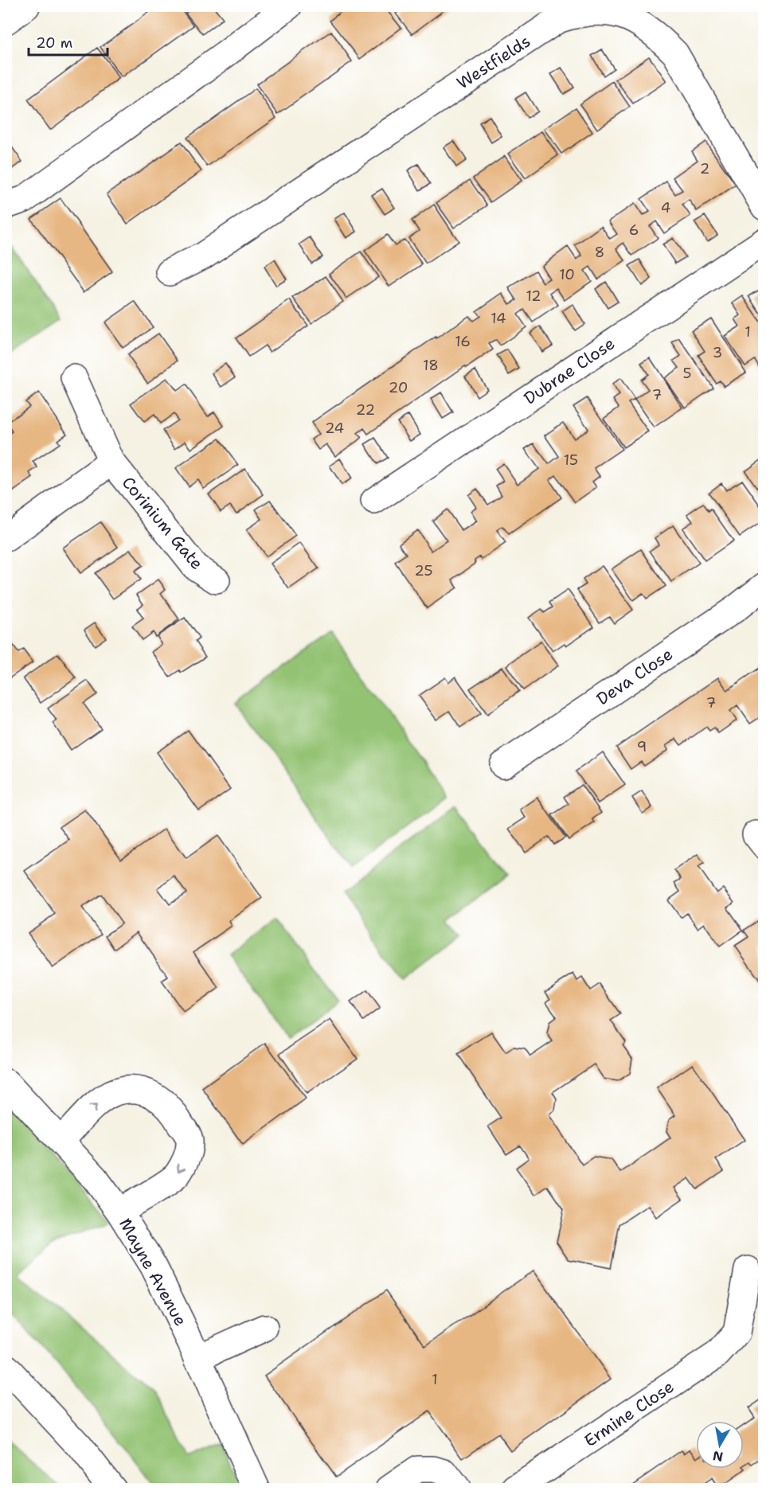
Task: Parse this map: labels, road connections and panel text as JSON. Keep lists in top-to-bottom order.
{
  "streets": {
    "street": [
      "Westfields",
      "Dubrae Close",
      "Corinium Gate",
      "Deva Close",
      "Mayne Avenue",
      "Ermine Close"
    ]
  },
  "house_numbers": [
    "2",
    "4",
    "6",
    "8",
    "10",
    "12",
    "14",
    "1",
    "16",
    "3",
    "18",
    "5",
    "20",
    "7",
    "22",
    "24",
    "15",
    "25",
    "7",
    "9",
    "1"
  ],
  "scale_bar": "20 m",
  "north": "bottom"
}
